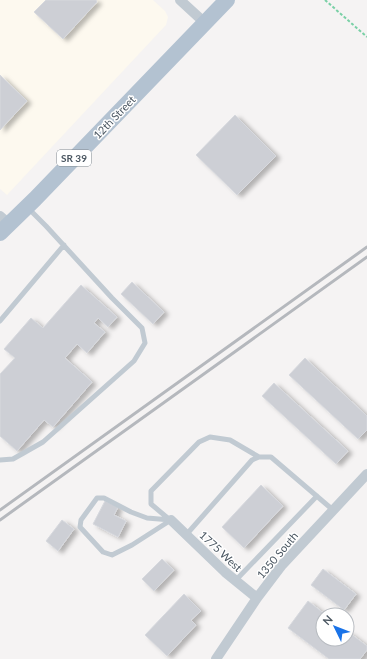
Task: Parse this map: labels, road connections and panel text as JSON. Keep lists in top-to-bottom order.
{
  "streets": {
    "main road": ["12th Street", "SR 39"],
    "street": ["1775 West", "1350 South"]
  },
  "crossings": [
    ["1775 West", "1350 South"]
  ],
  "north": "top left"
}
